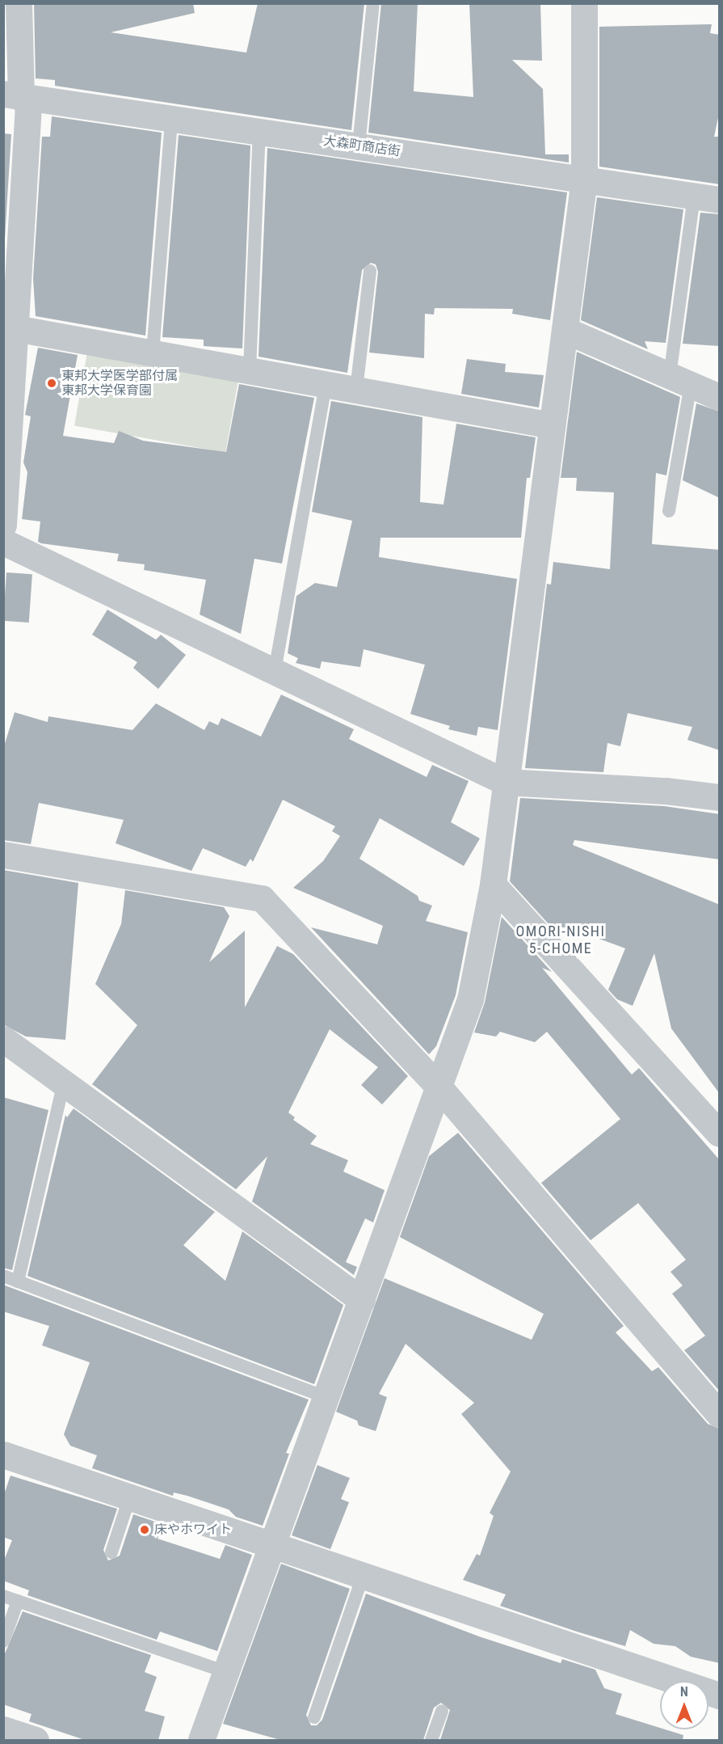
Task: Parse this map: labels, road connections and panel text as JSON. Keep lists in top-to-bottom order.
{
  "streets": {
    "street": ["大森町商店街"]
  },
  "districts": ["OMORI-NISHI 5-CHOME"],
  "places": ["東邦大学医学部付属 東邦大学保育園", "床やホワイト"],
  "north": "top"
}
